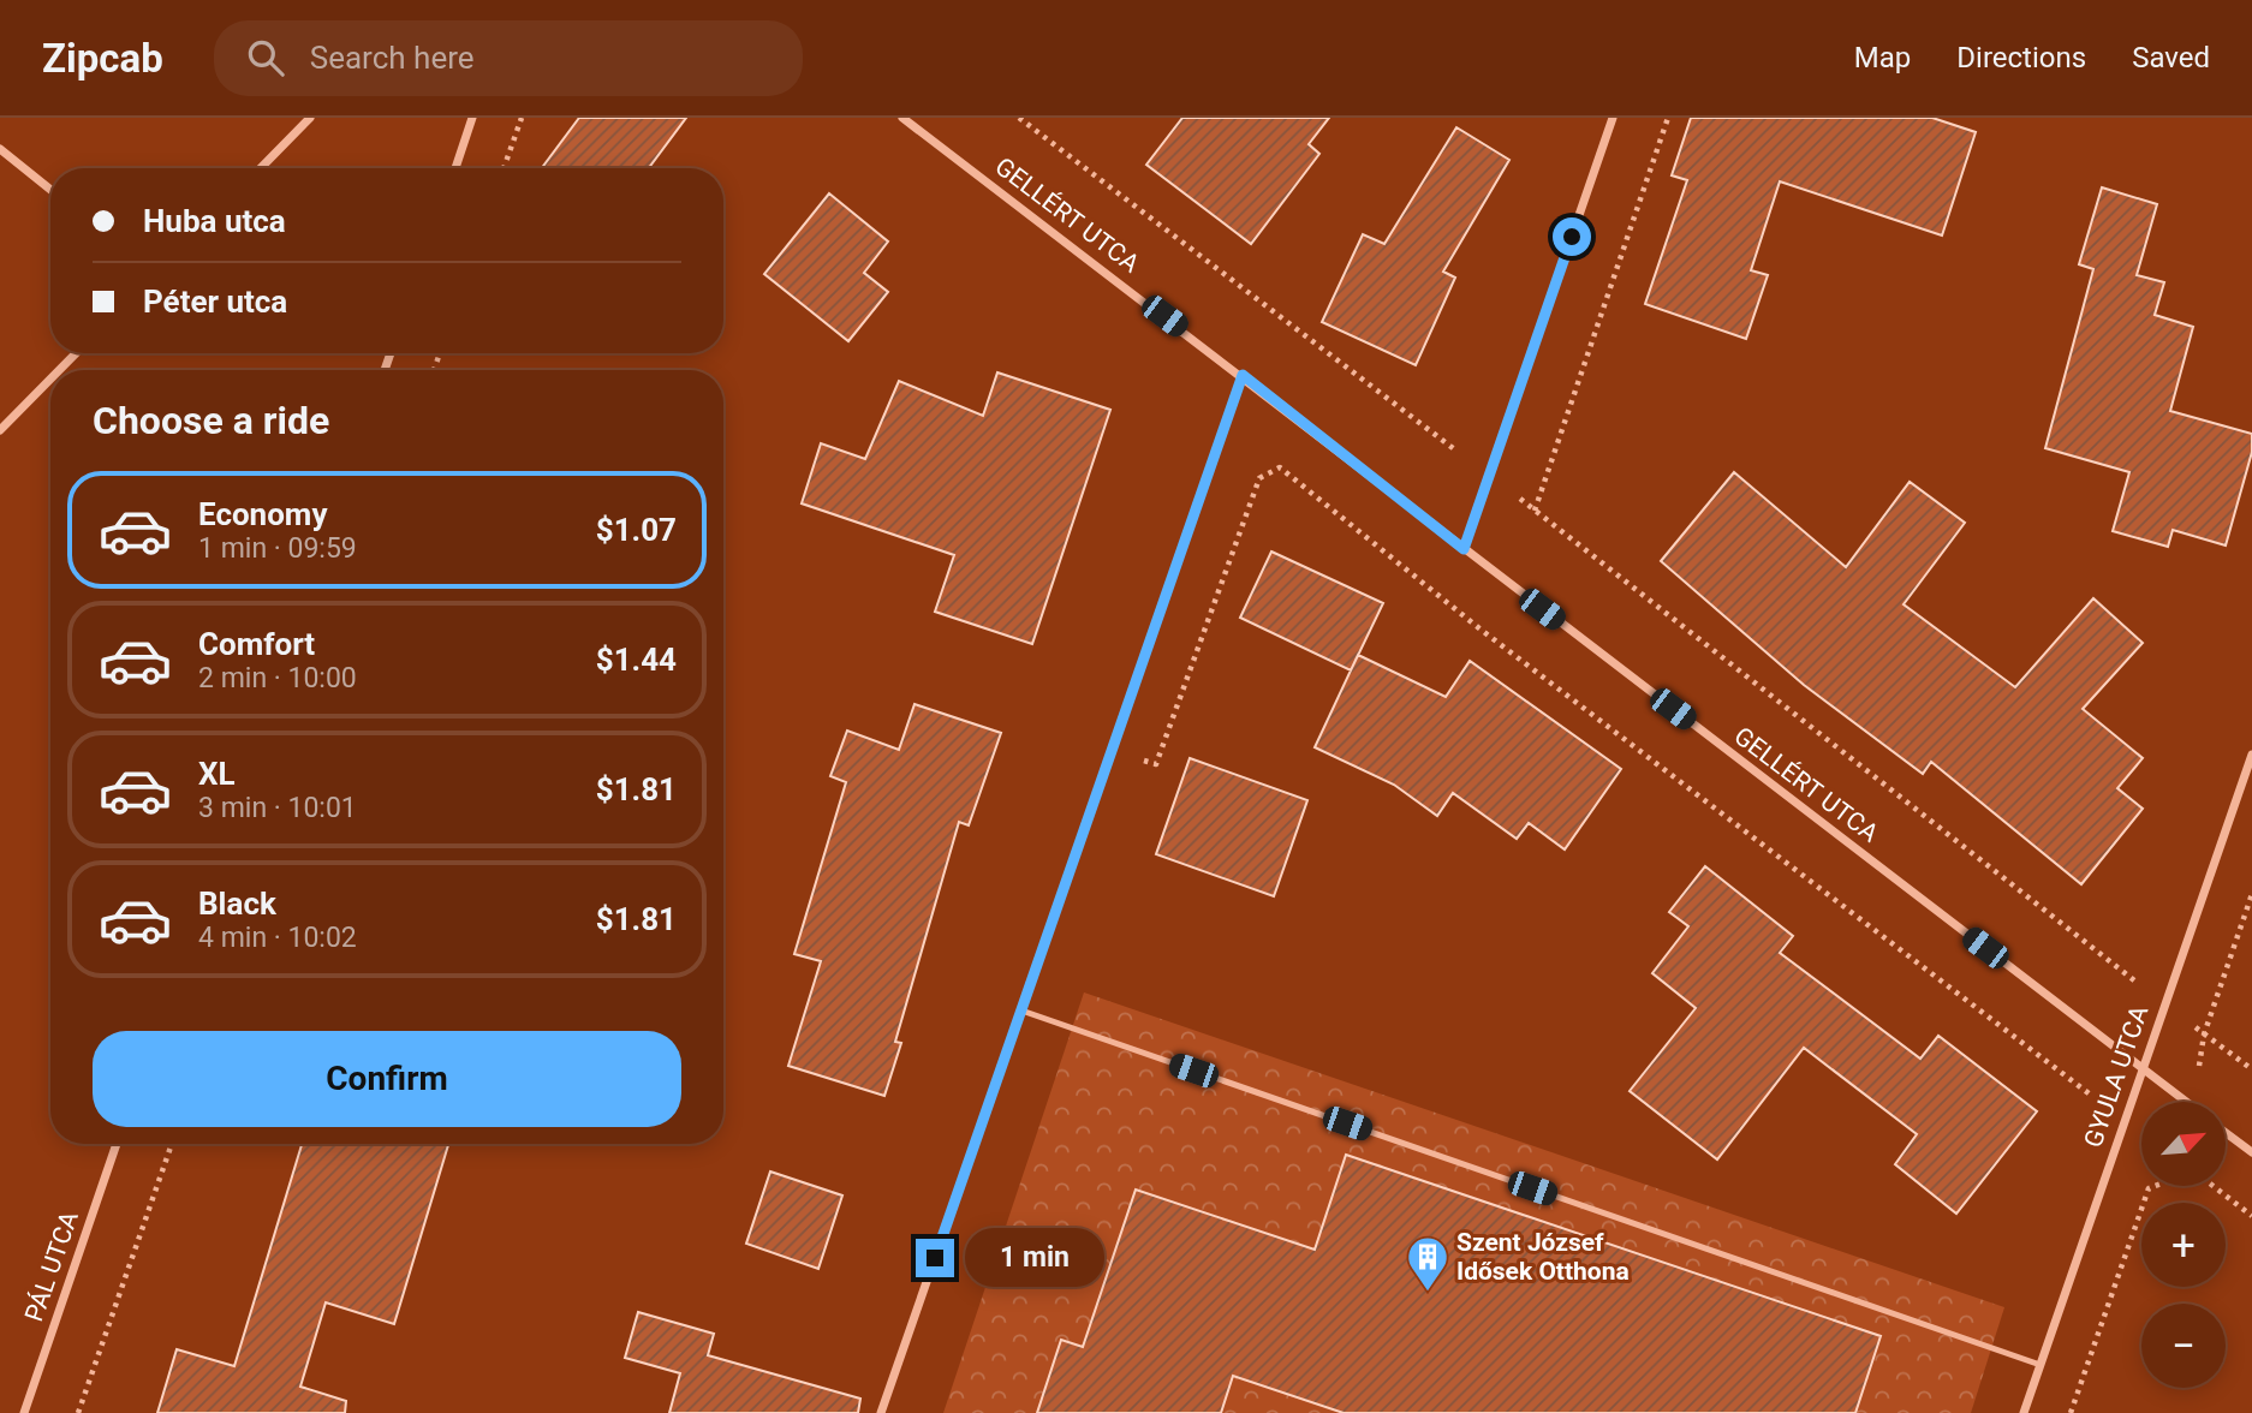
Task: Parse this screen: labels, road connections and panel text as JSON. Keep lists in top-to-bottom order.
{
  "streets": {
    "street": ["GELLÉRT UTCA", "GYULA UTCA", "PÁL UTCA"]
  },
  "crossings": [
    ["GELLÉRT UTCA", "GYULA UTCA"]
  ],
  "places": {
    "building": ["Szent József Idősek Otthona"]
  },
  "north": "top right",
  "page": {
    "header": "Zipcab",
    "search": "Search here",
    "nav": ["Map", "Directions", "Saved"],
    "banner": ["Huba utca", "Péter utca"],
    "heading": "Choose a ride",
    "list": [
      {
        "name": "Economy",
        "note": "1 min · 09:59",
        "value": "$1.07"
      },
      {
        "name": "Comfort",
        "note": "2 min · 10:00",
        "value": "$1.44"
      },
      {
        "name": "XL",
        "note": "3 min · 10:01",
        "value": "$1.81"
      },
      {
        "name": "Black",
        "note": "4 min · 10:02",
        "value": "$1.81"
      }
    ],
    "buttons": "Confirm",
    "map_buttons": ["+", "−"],
    "bubble": "1 min"
  }
}
